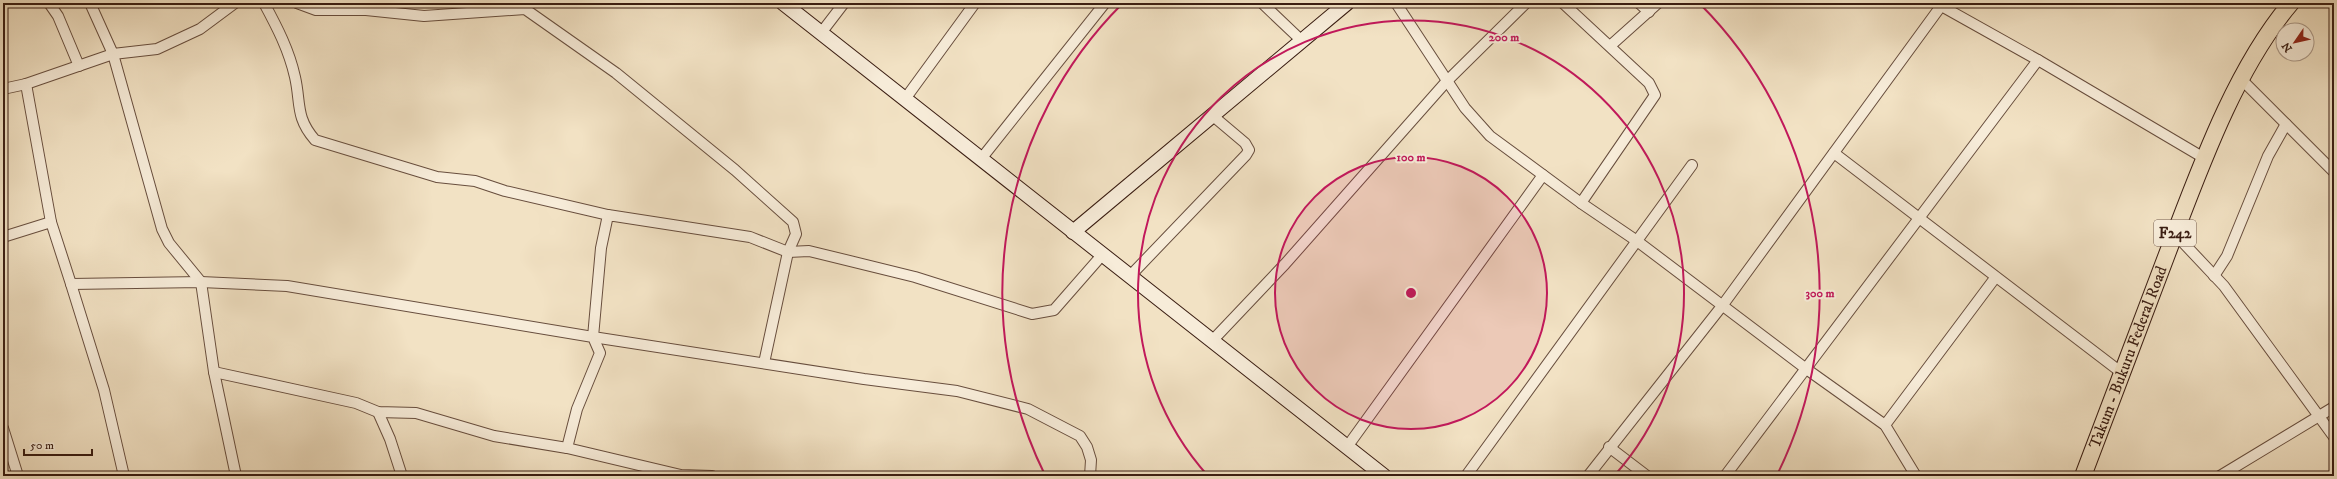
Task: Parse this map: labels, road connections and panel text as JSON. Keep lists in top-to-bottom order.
{
  "streets": {
    "main road": ["F242", "Takum - Bukuru Federal Road"]
  },
  "scale_bar": "50 m",
  "north": "bottom left",
  "rings": ["200 m", "100 m", "300 m"]
}
